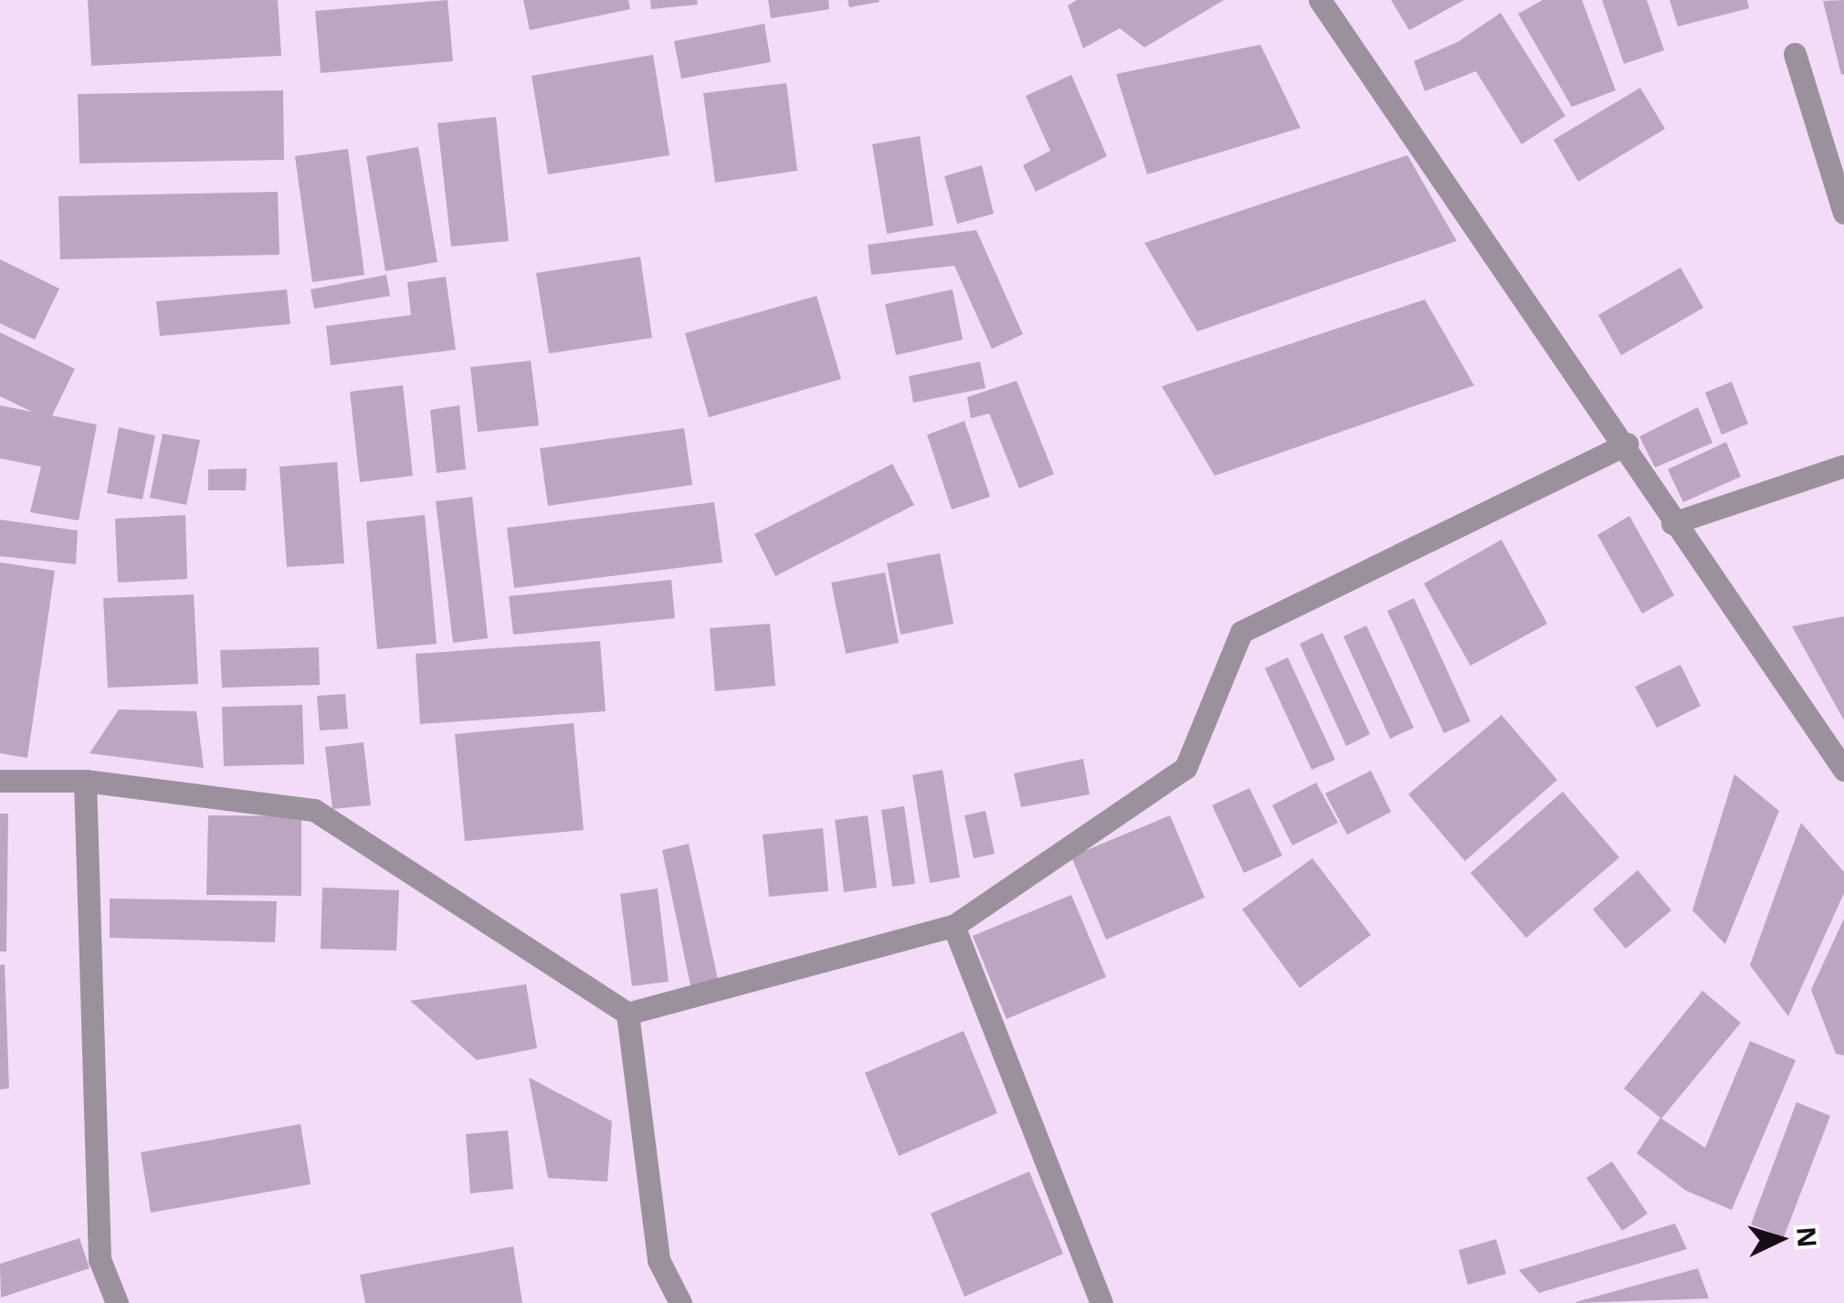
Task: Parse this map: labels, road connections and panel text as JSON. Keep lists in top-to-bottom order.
{
  "north": "right"
}
